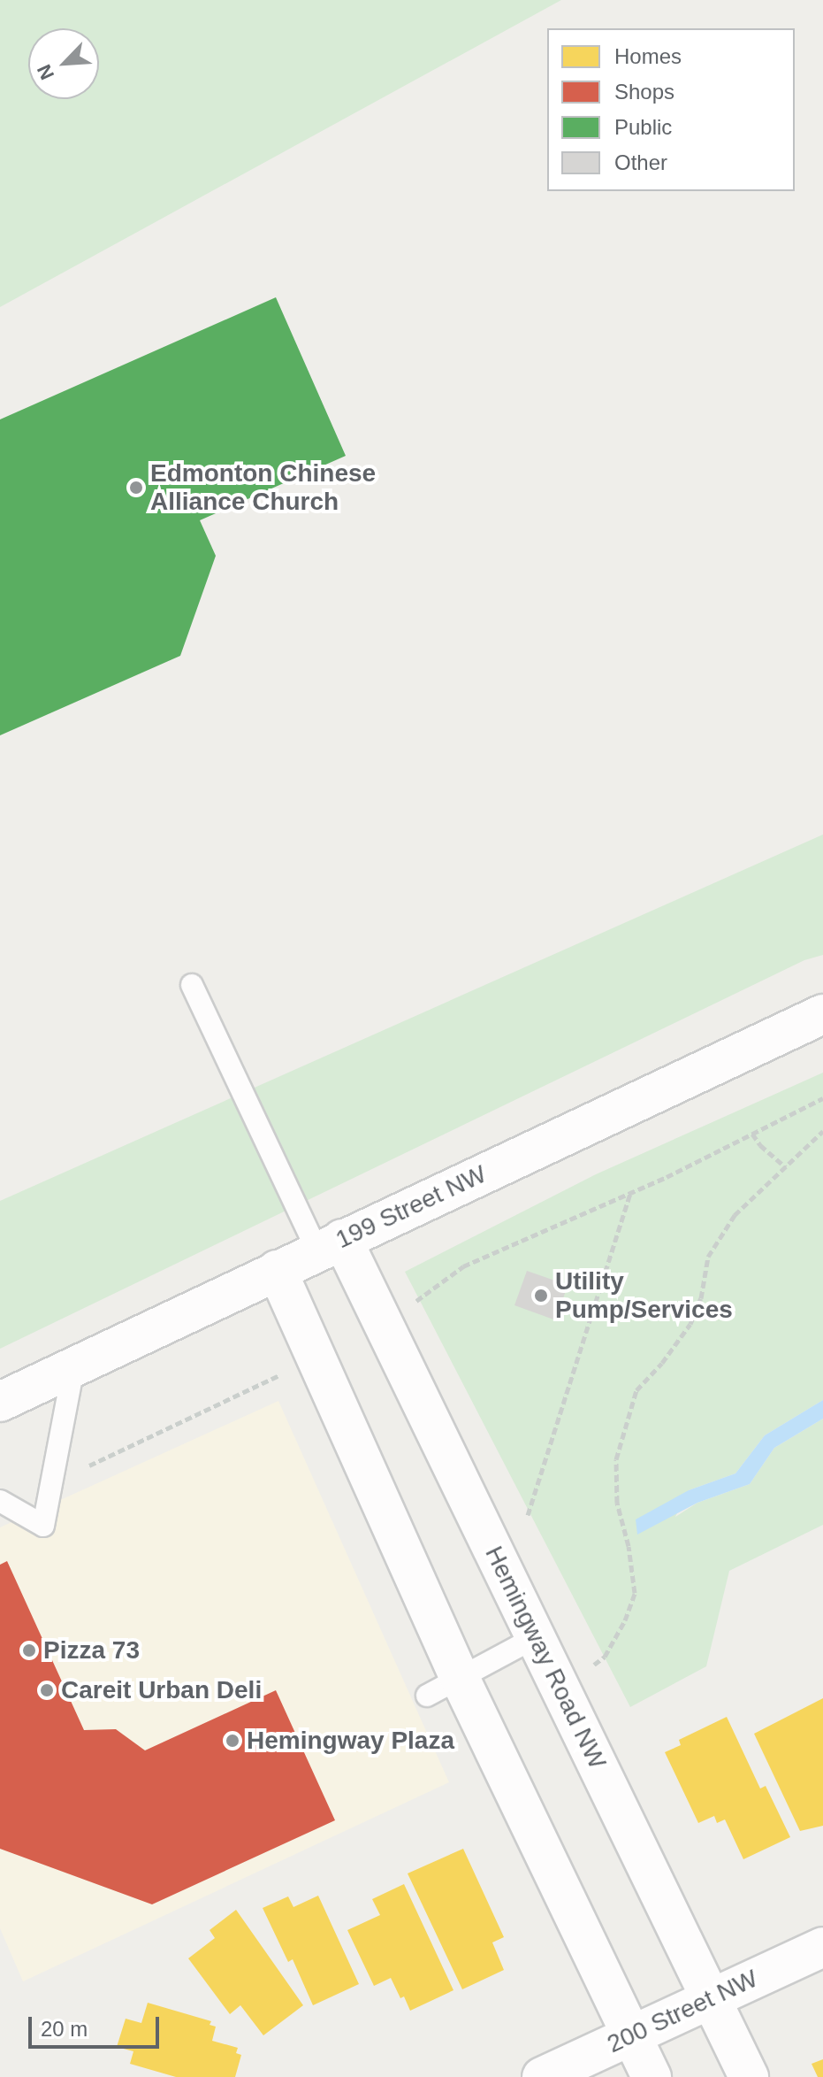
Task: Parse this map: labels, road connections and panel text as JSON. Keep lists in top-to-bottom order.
{
  "streets": {
    "street": ["199 Street NW", "Hemingway Road NW", "200 Street NW"]
  },
  "crossings": [
    ["199 Street NW", "Hemingway Road NW"],
    ["Hemingway Road NW", "200 Street NW"]
  ],
  "places": [
    "Edmonton Chinese Alliance Church",
    "Utility Pump/Services",
    "Pizza 73",
    "Careit Urban Deli",
    "Hemingway Plaza"
  ],
  "legend": [
    "Homes",
    "Shops",
    "Public",
    "Other"
  ],
  "scale_bar": "20 m",
  "north": "bottom left"
}
